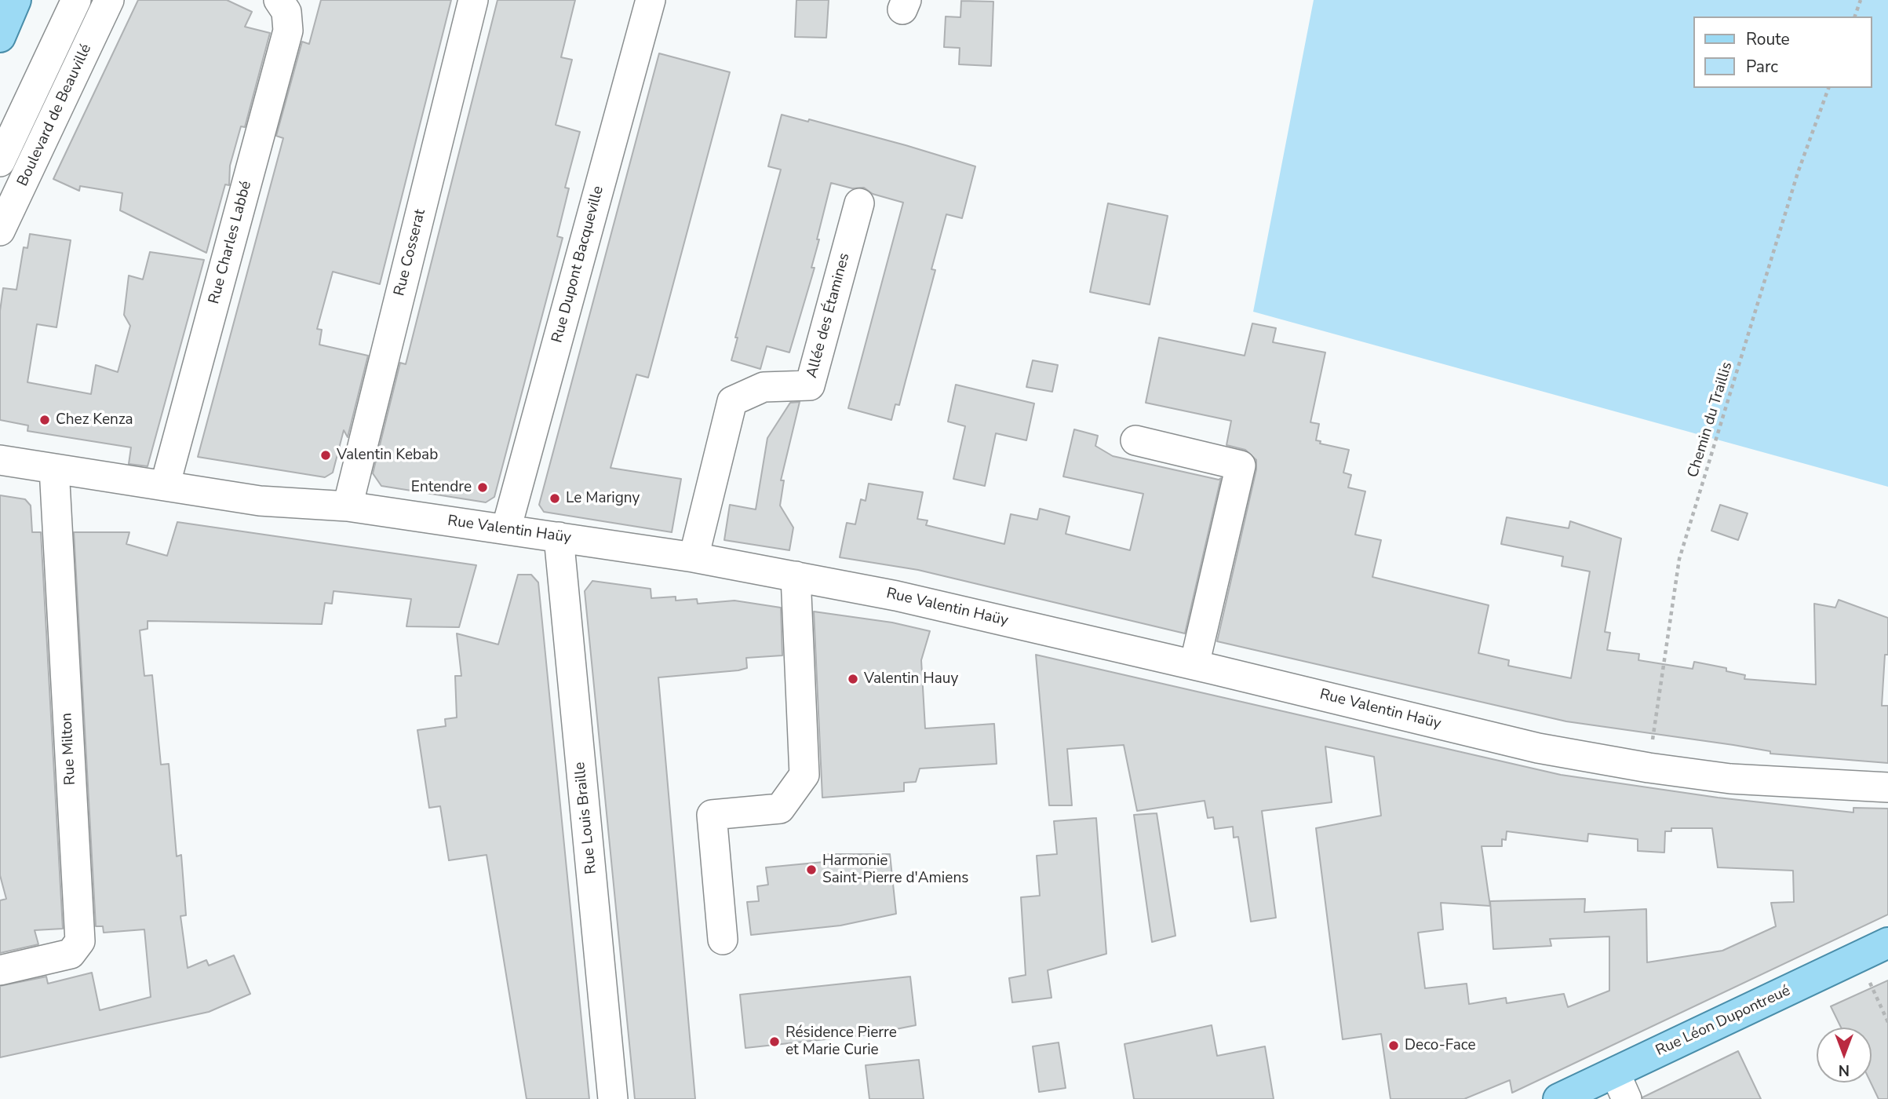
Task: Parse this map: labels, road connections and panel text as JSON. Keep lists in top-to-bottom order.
{
  "streets": {
    "main road": ["Rue Léon Dupontreué"],
    "street": [
      "Boulevard de Beauvillé",
      "Rue Charles Labbé",
      "Rue Cosserat",
      "Rue Dupont Bacqueville",
      "Allée des Étamines",
      "Rue Valentin Haüy",
      "Rue Milton",
      "Rue Louis Braille"
    ],
    "path": ["Chemin du Traillis"]
  },
  "crossings": [
    ["Rue Charles Labbé", "Rue Valentin Haüy"],
    ["Rue Cosserat", "Rue Valentin Haüy"],
    ["Rue Dupont Bacqueville", "Rue Valentin Haüy"],
    ["Allée des Étamines", "Rue Valentin Haüy"],
    ["Chemin du Traillis", "Rue Valentin Haüy"],
    ["Rue Valentin Haüy", "Rue Milton"],
    ["Rue Valentin Haüy", "Rue Louis Braille"]
  ],
  "places": [
    "Chez Kenza",
    "Valentin Kebab",
    "Entendre",
    "Le Marigny",
    "Valentin Hauy",
    "Harmonie Saint-Pierre d'Amiens",
    "Résidence Pierre et Marie Curie",
    "Deco-Face"
  ],
  "legend": ["Route", "Parc"],
  "north": "bottom"
}
